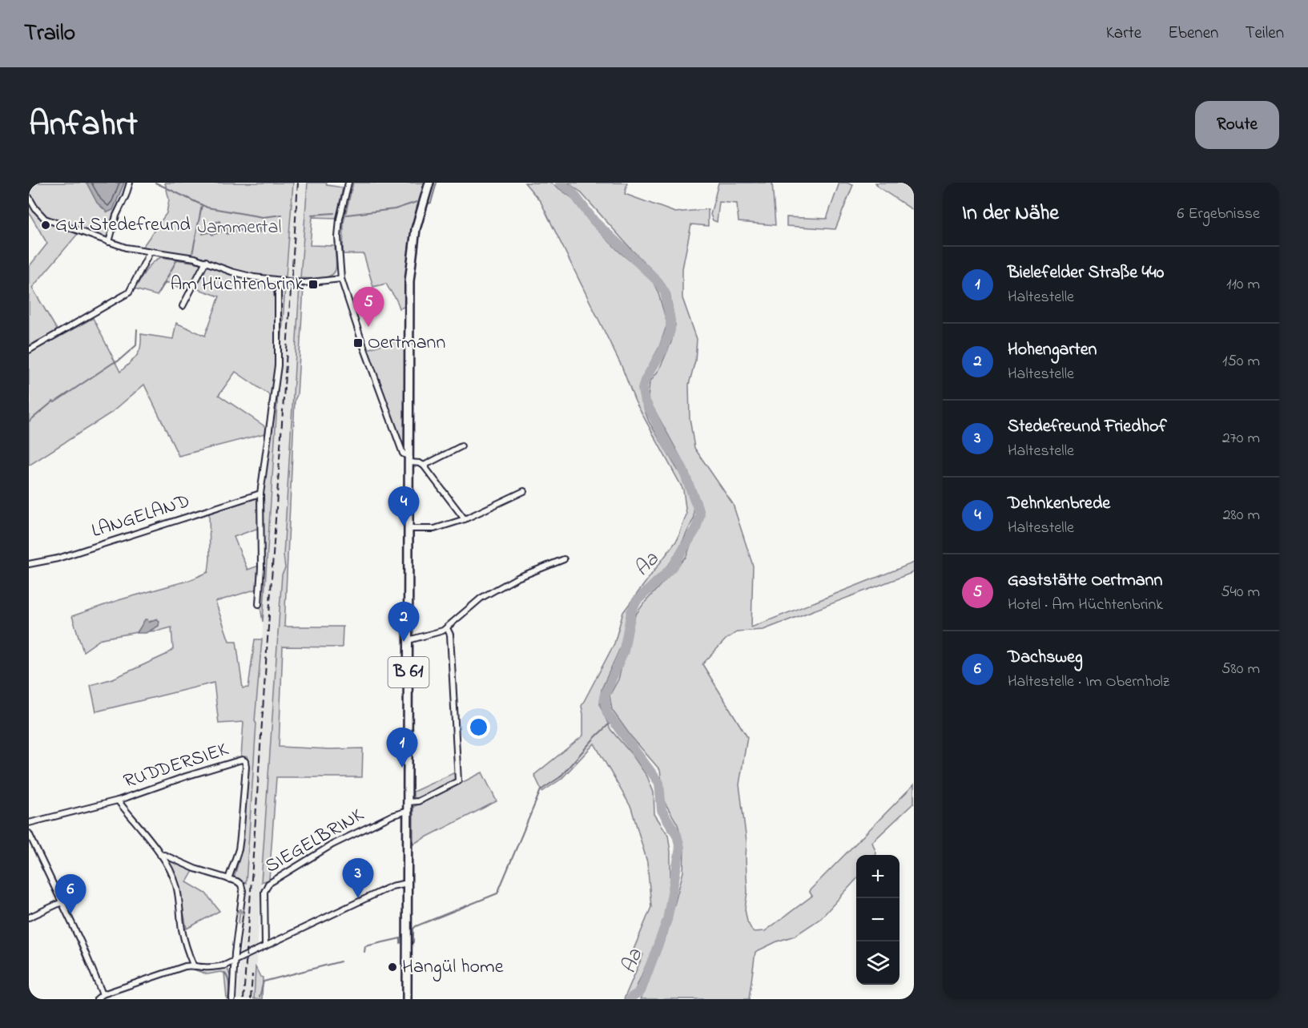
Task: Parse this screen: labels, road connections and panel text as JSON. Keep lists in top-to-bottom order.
{
  "streets": {
    "main road": ["B 61"],
    "street": ["LANGELAND", "RUDDERSIEK", "SIEGELBRINK"]
  },
  "crossings": [
    ["B 61", "SIEGELBRINK"]
  ],
  "water": ["Aa"],
  "parks": ["Jammertal"],
  "places": {
    "other": ["Gut Stedefreund", "Hangül home"],
    "transit": ["Am Hüchtenbrink", "Oertmann"]
  },
  "page": {
    "header": "Trailo",
    "nav": ["Karte", "Ebenen", "Teilen"],
    "title": "Anfahrt",
    "buttons": "Route",
    "heading": ["In der Nähe", "6 Ergebnisse"],
    "list": [
      {
        "mark": "1",
        "name": "Bielefelder Straße 440",
        "note": "Haltestelle",
        "value": "110 m"
      },
      {
        "mark": "2",
        "name": "Hohengarten",
        "note": "Haltestelle",
        "value": "150 m"
      },
      {
        "mark": "3",
        "name": "Stedefreund Friedhof",
        "note": "Haltestelle",
        "value": "270 m"
      },
      {
        "mark": "4",
        "name": "Dehnkenbrede",
        "note": "Haltestelle",
        "value": "280 m"
      },
      {
        "mark": "5",
        "name": "Gaststätte Oertmann",
        "note": "Hotel · Am Hüchtenbrink",
        "value": "540 m"
      },
      {
        "mark": "6",
        "name": "Dachsweg",
        "note": "Haltestelle · Im Obernholz",
        "value": "580 m"
      }
    ],
    "pins": [
      "5",
      "4",
      "2",
      "1",
      "3",
      "6"
    ],
    "map_buttons": ["+", "−"]
  }
}
